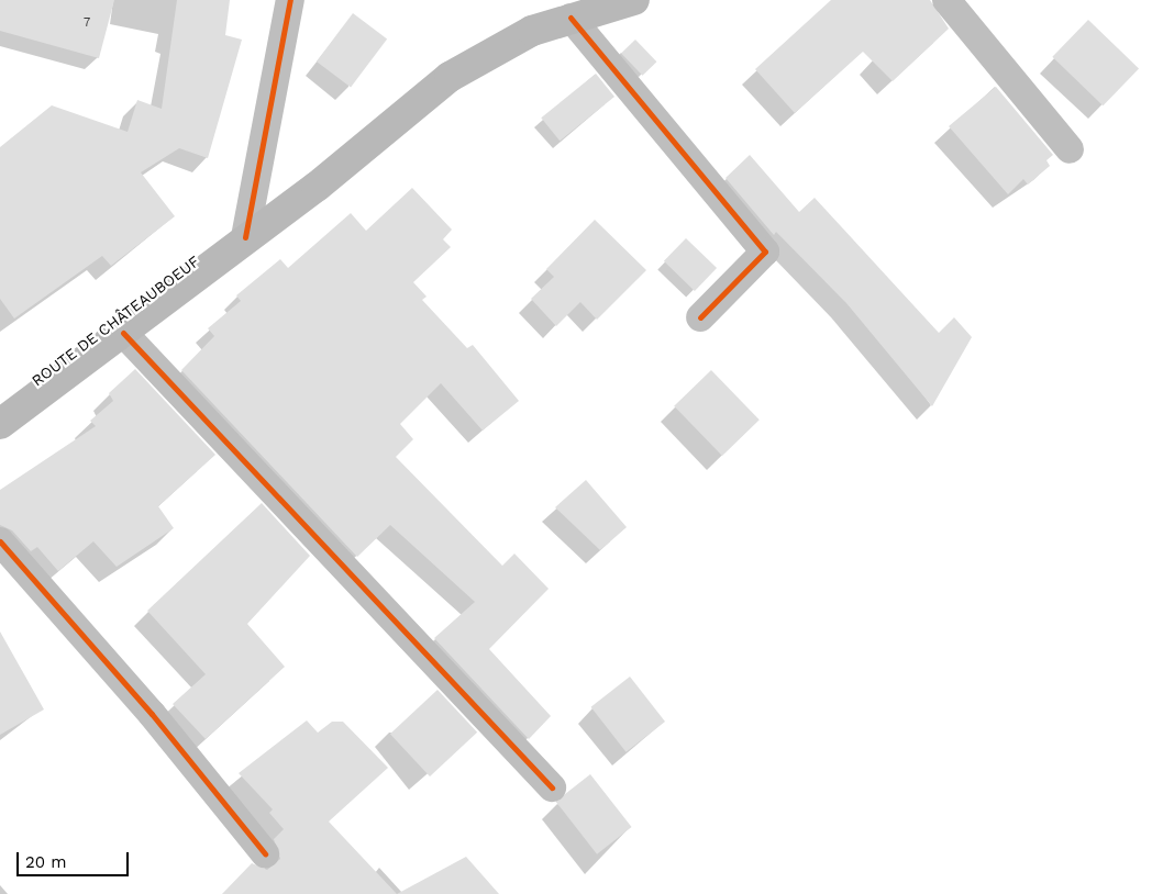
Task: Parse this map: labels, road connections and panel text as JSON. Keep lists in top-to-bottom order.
{
  "streets": {
    "main road": ["ROUTE DE CHÂTEAUBOEUF"]
  },
  "house_numbers": ["7"],
  "scale_bar": "20 m"
}
